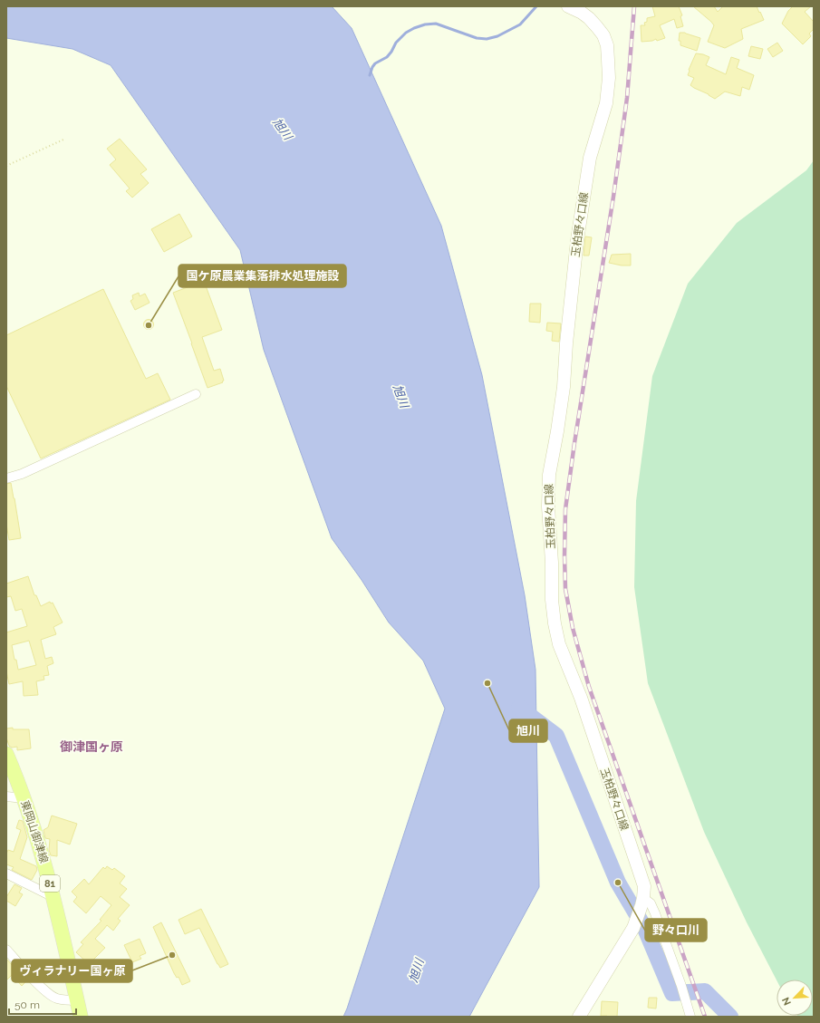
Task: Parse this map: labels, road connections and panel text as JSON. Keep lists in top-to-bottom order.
{
  "streets": {
    "main road": ["玉柏野々口線", "東岡山御津線", "81"]
  },
  "districts": ["御津国ヶ原"],
  "water": ["旭川"],
  "places": [
    "国ケ原農業集落排水処理施設",
    "旭川",
    "野々口川",
    "ヴィラナリー国ヶ原"
  ],
  "scale_bar": "50 m",
  "north": "bottom left"
}
